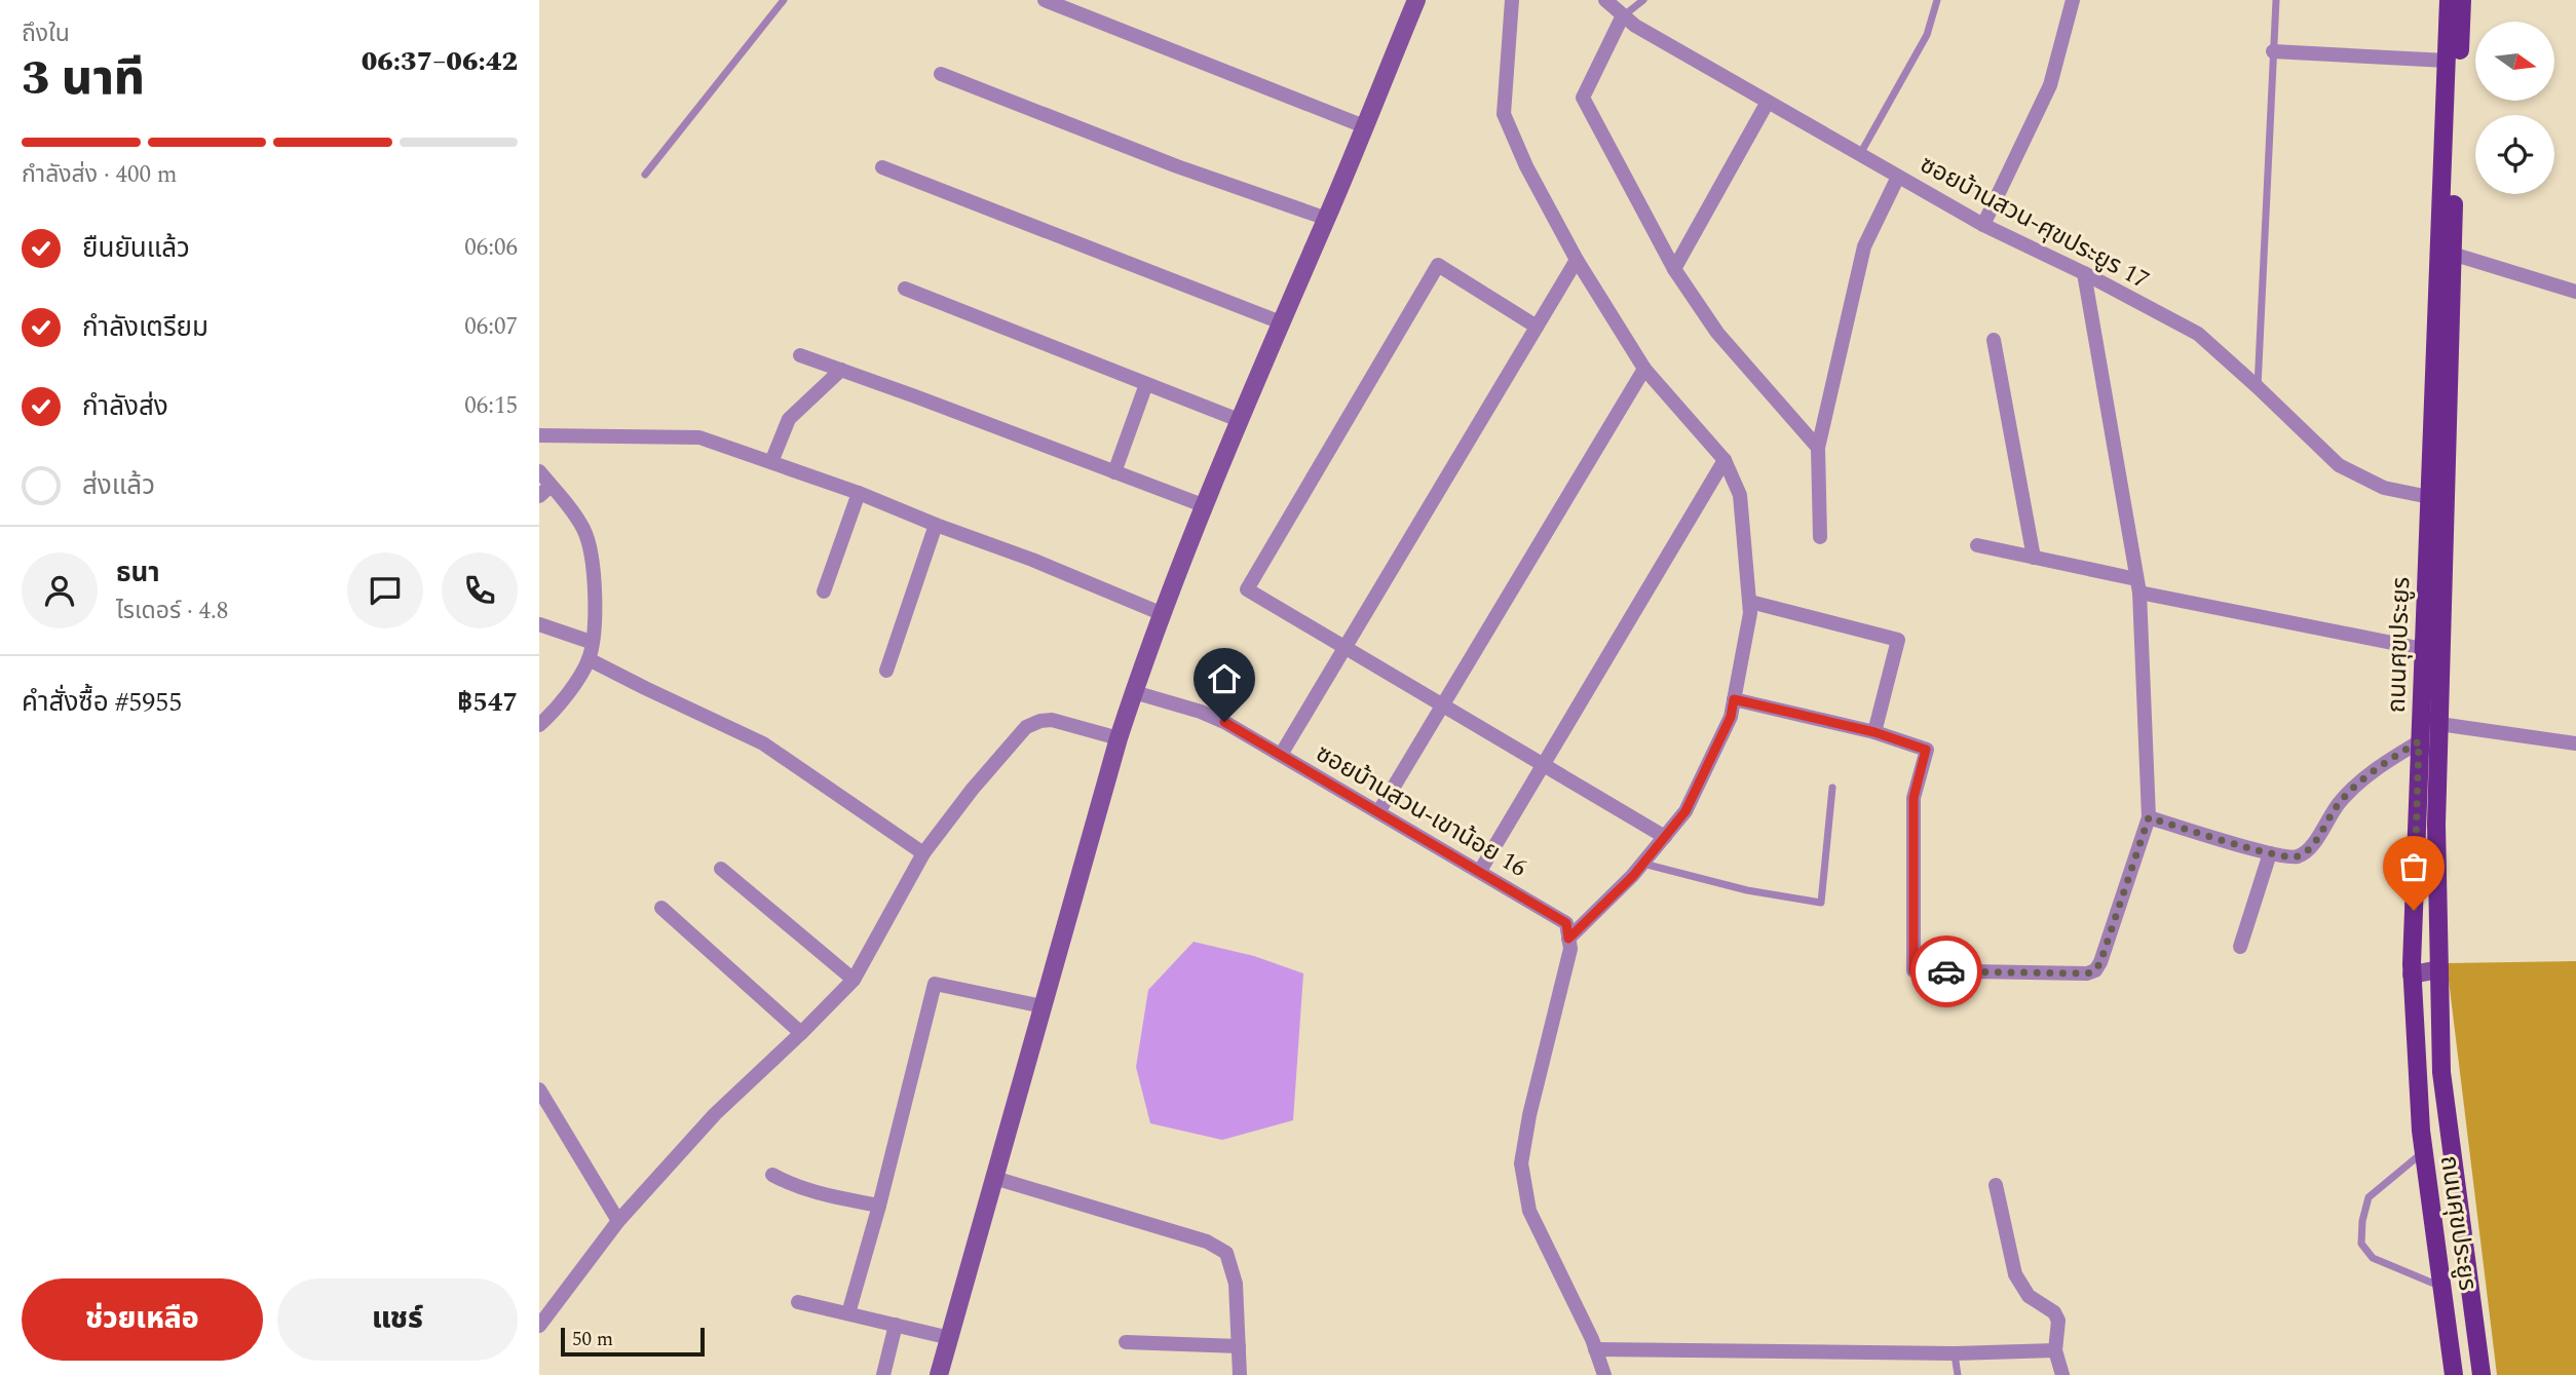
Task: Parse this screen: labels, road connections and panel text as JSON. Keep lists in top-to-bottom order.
{
  "streets": {
    "main road": ["ถนนศุขประยูร"],
    "street": ["ซอยบ้านสวน-ศุขประยูร 17", "ซอยบ้านสวน-เขาน้อย 16"]
  },
  "crossings": [
    ["ซอยบ้านสวน-ศุขประยูร 17", "ถนนศุขประยูร"]
  ],
  "scale_bar": "50 m",
  "north": "right",
  "page": {
    "heading": ["3 นาที", "ถึงใน", "06:37–06:42"],
    "panel": [
      "ธนา",
      "ไรเดอร์ · 4.8",
      "คำสั่งซื้อ #5955",
      "฿547"
    ],
    "bar": "กำลังส่ง · 400 m",
    "list": [
      ["ยืนยันแล้ว", "06:06"],
      ["กำลังเตรียม", "06:07"],
      ["กำลังส่ง", "06:15"],
      "ส่งแล้ว"
    ],
    "buttons": ["ช่วยเหลือ", "แชร์"],
    "scale": "50 m"
  }
}
